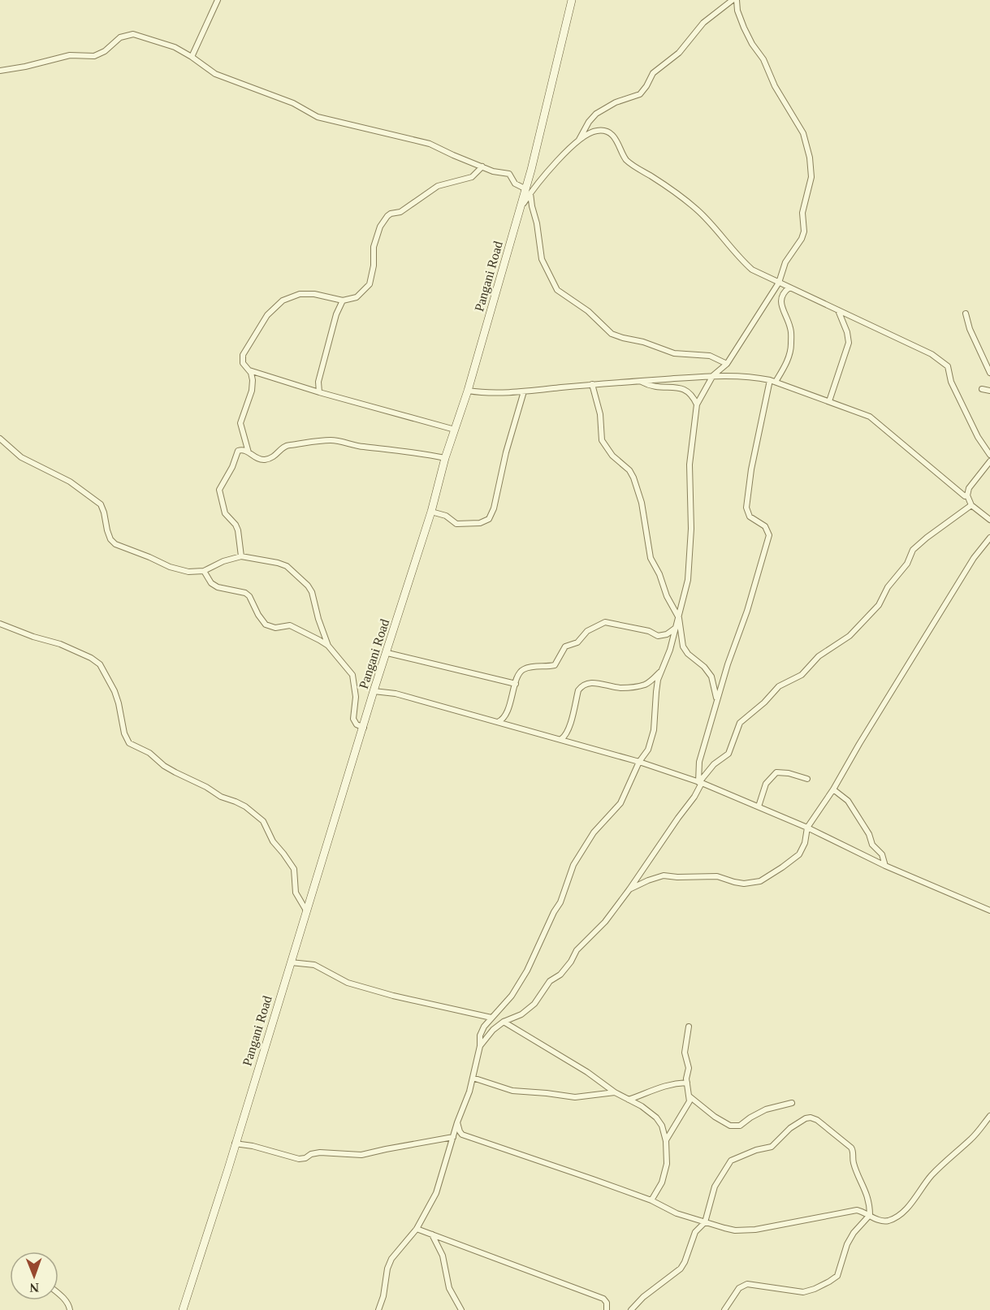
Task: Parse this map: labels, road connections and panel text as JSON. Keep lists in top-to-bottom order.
{
  "streets": {
    "main road": ["Pangani Road"]
  },
  "north": "bottom"
}
